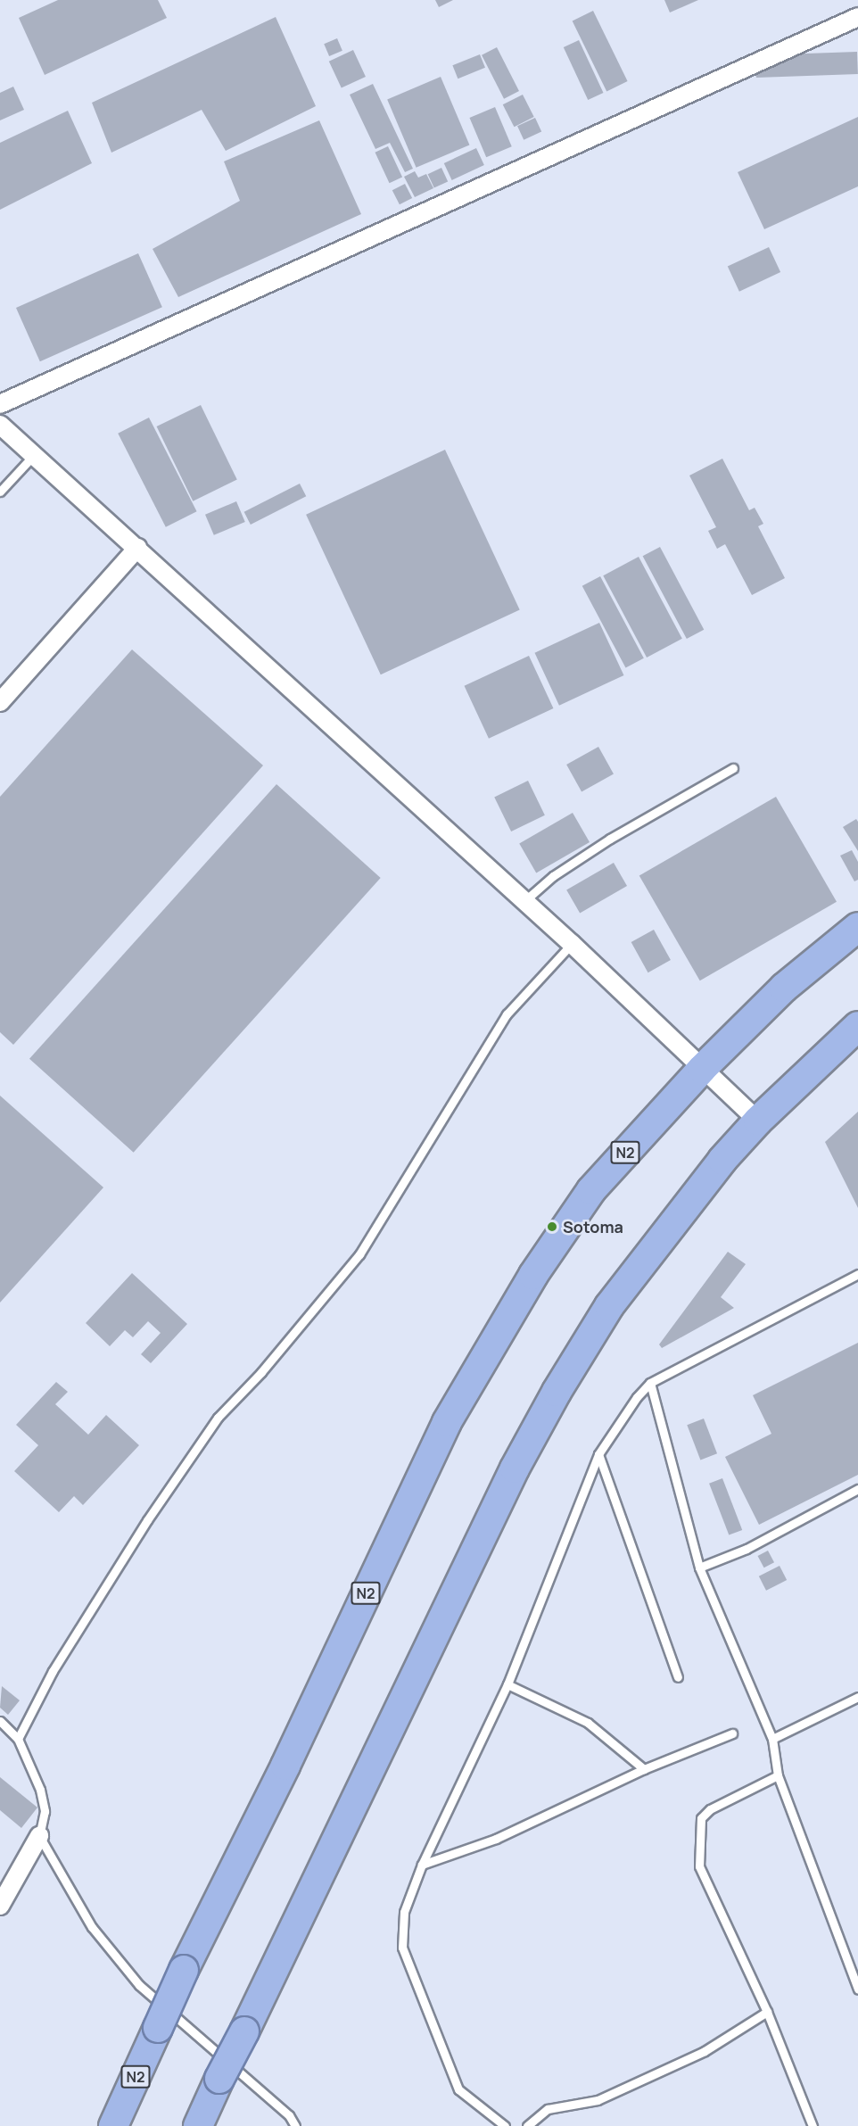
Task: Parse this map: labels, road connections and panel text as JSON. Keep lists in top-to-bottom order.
{
  "streets": {
    "highway": ["N2"]
  },
  "places": ["Sotoma"]
}
